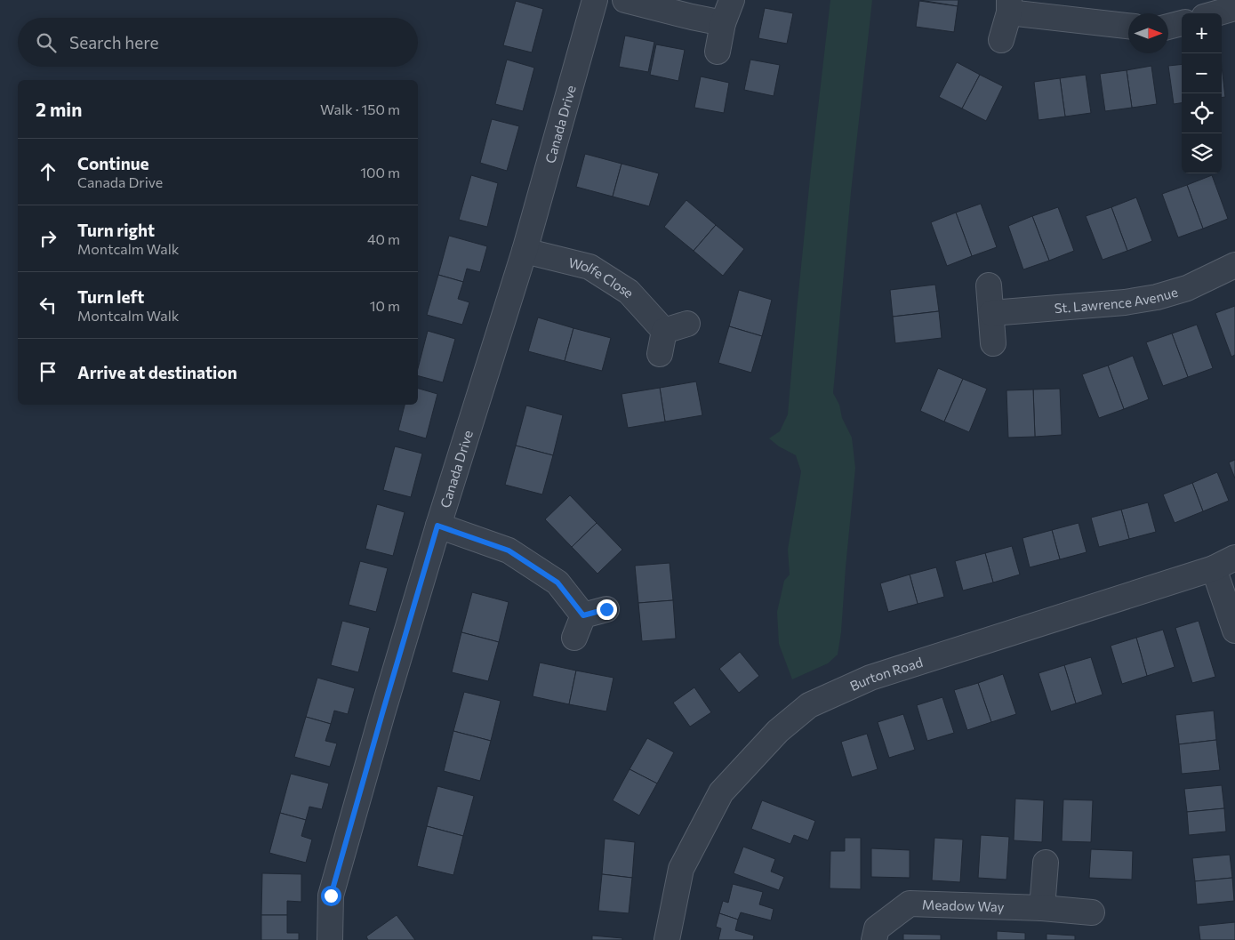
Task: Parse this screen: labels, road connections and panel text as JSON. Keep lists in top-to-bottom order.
{
  "streets": {
    "street": [
      "Canada Drive",
      "Wolfe Close",
      "St. Lawrence Avenue",
      "Burton Road",
      "Meadow Way"
    ]
  },
  "crossings": [
    ["Canada Drive", "Wolfe Close"]
  ],
  "north": "right",
  "page": {
    "map_buttons": ["+", "−"],
    "search": "Search here",
    "heading": ["2 min", "Walk · 150 m"],
    "list": [
      ["Continue", "Canada Drive", "100 m"],
      ["Turn right", "Montcalm Walk", "40 m"],
      ["Turn left", "Montcalm Walk", "10 m"],
      "Arrive at destination"
    ]
  }
}
